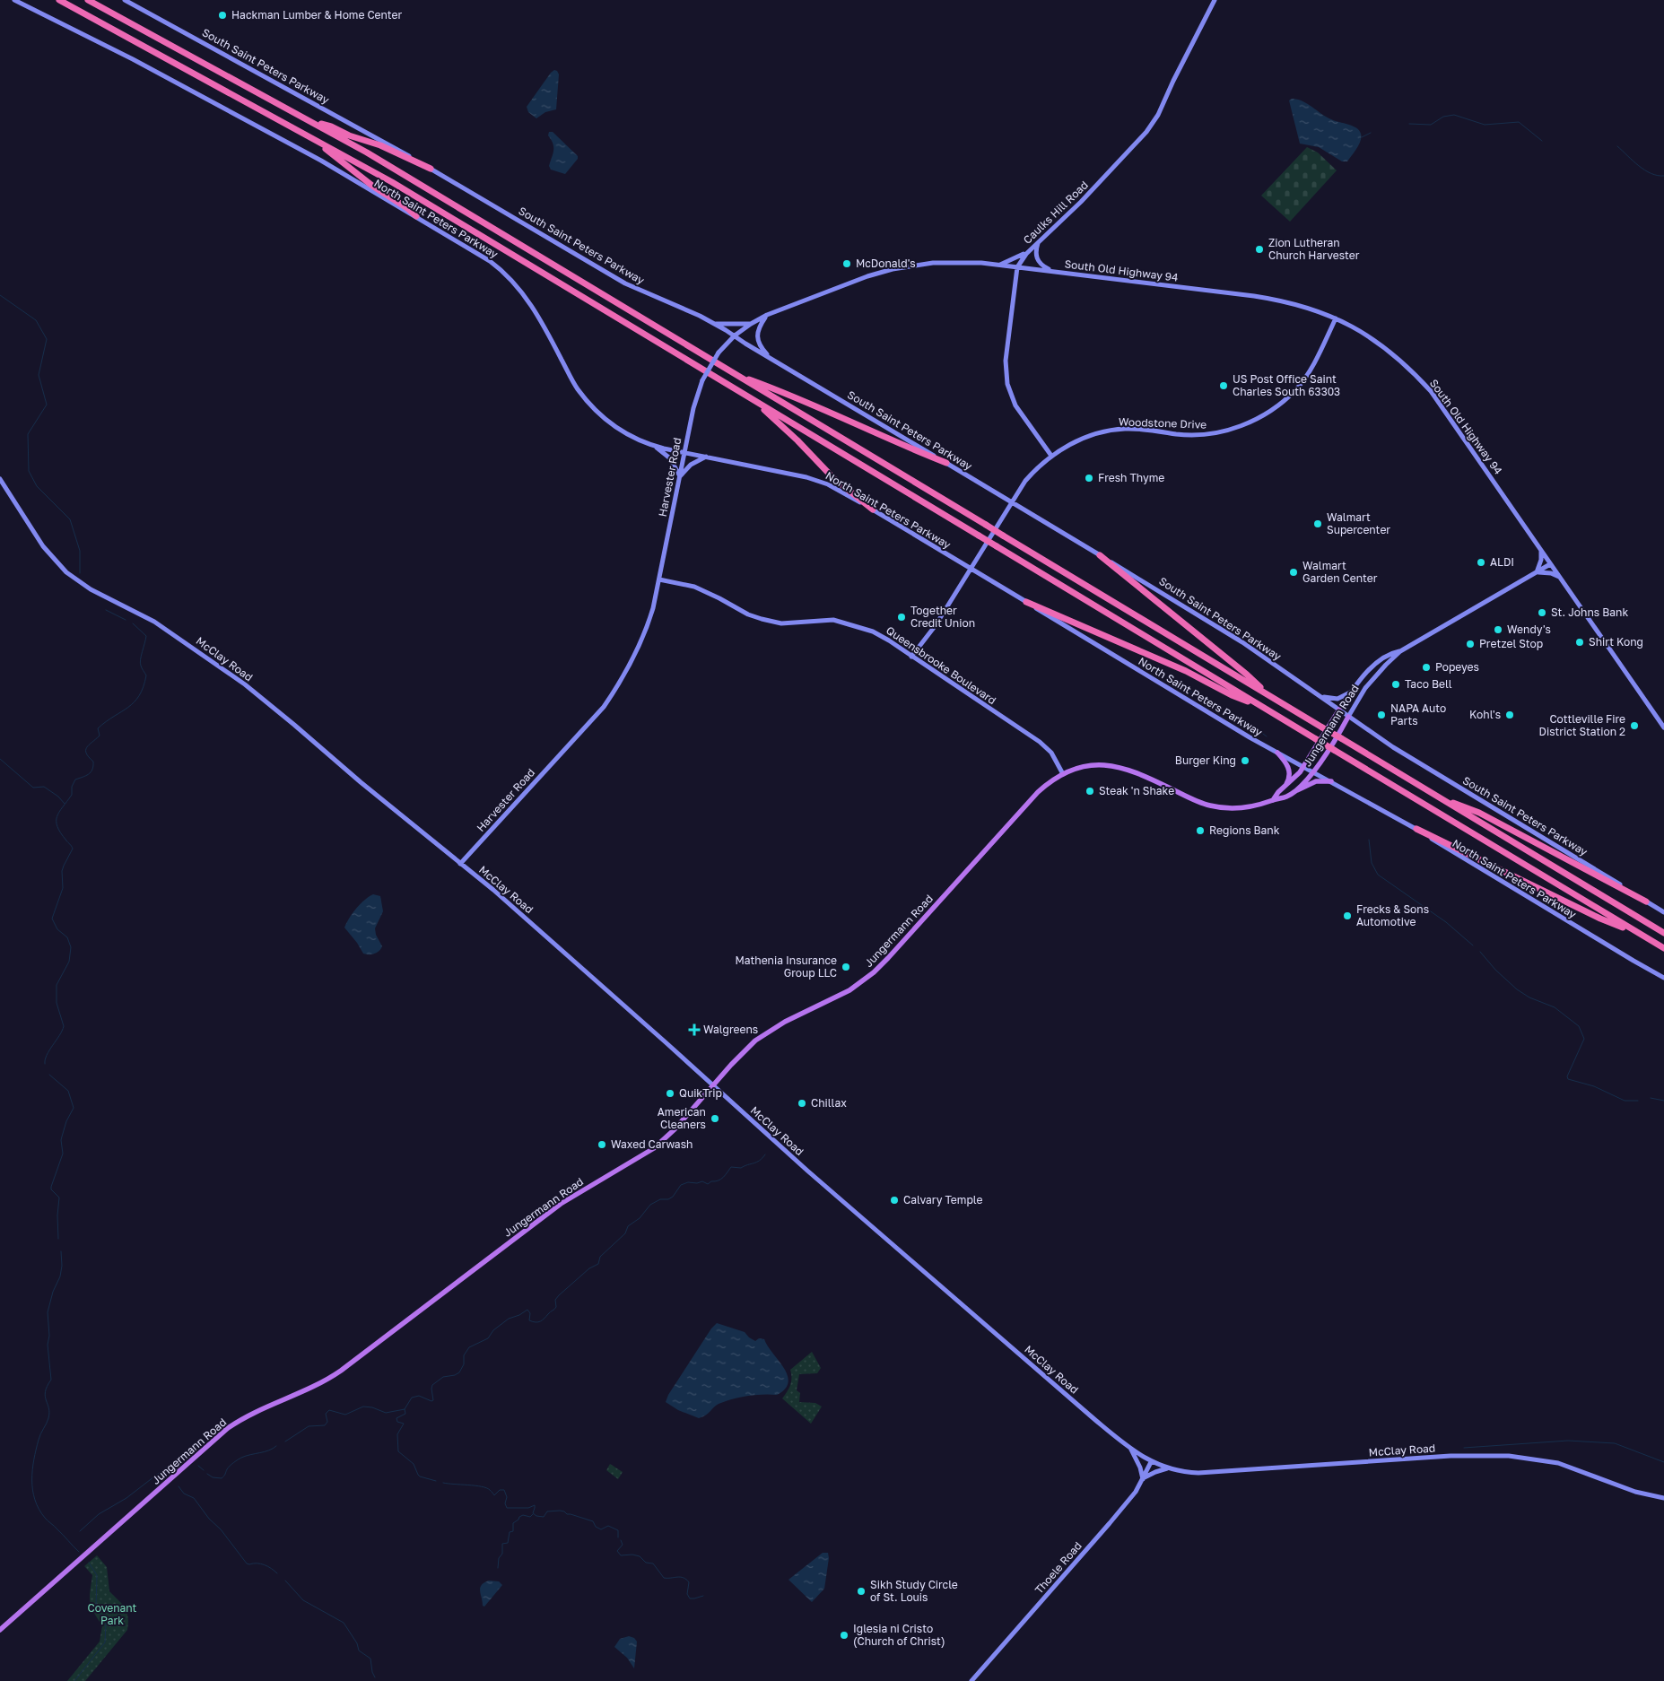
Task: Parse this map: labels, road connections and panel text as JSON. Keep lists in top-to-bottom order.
{
  "streets": {
    "main road": [
      "South Saint Peters Parkway",
      "Caulks Hill Road",
      "North Saint Peters Parkway",
      "South Old Highway 94",
      "Woodstone Drive",
      "Harvester Road",
      "McClay Road",
      "Queensbrooke Boulevard",
      "Jungermann Road",
      "Thoele Road"
    ]
  },
  "crossings": [
    ["South Saint Peters Parkway", "Woodstone Drive"],
    ["South Saint Peters Parkway", "Harvester Road"],
    ["South Saint Peters Parkway", "Jungermann Road"],
    ["Caulks Hill Road", "South Old Highway 94"],
    ["Caulks Hill Road", "Woodstone Drive"],
    ["Caulks Hill Road", "Harvester Road"],
    ["North Saint Peters Parkway", "Woodstone Drive"],
    ["North Saint Peters Parkway", "Harvester Road"],
    ["North Saint Peters Parkway", "Jungermann Road"],
    ["South Old Highway 94", "Woodstone Drive"],
    ["South Old Highway 94", "Harvester Road"],
    ["South Old Highway 94", "Jungermann Road"],
    ["Woodstone Drive", "Queensbrooke Boulevard"],
    ["Harvester Road", "McClay Road"],
    ["Harvester Road", "Queensbrooke Boulevard"],
    ["McClay Road", "Jungermann Road"],
    ["McClay Road", "Thoele Road"],
    ["Queensbrooke Boulevard", "Jungermann Road"]
  ],
  "parks": ["Covenant Park"],
  "places": {
    "other": [
      "Hackman Lumber & Home Center",
      "Zion Lutheran Church Harvester",
      "McDonald's",
      "US Post Office Saint Charles South 63303",
      "Fresh Thyme",
      "Walmart Supercenter",
      "ALDI",
      "Walmart Garden Center",
      "St. Johns Bank",
      "Together Credit Union",
      "Wendy's",
      "Shirt Kong",
      "Pretzel Stop",
      "Popeyes",
      "Taco Bell",
      "NAPA Auto Parts",
      "Kohl's",
      "Cottleville Fire District Station 2",
      "Burger King",
      "Steak 'n Shake",
      "Regions Bank",
      "Frecks & Sons Automotive",
      "Mathenia Insurance Group LLC",
      "QuikTrip",
      "Chillax",
      "American Cleaners",
      "Waxed Carwash",
      "Calvary Temple",
      "Sikh Study Circle of St. Louis",
      "Iglesia ni Cristo (Church of Christ)"
    ],
    "health": ["Walgreens"]
  }
}
